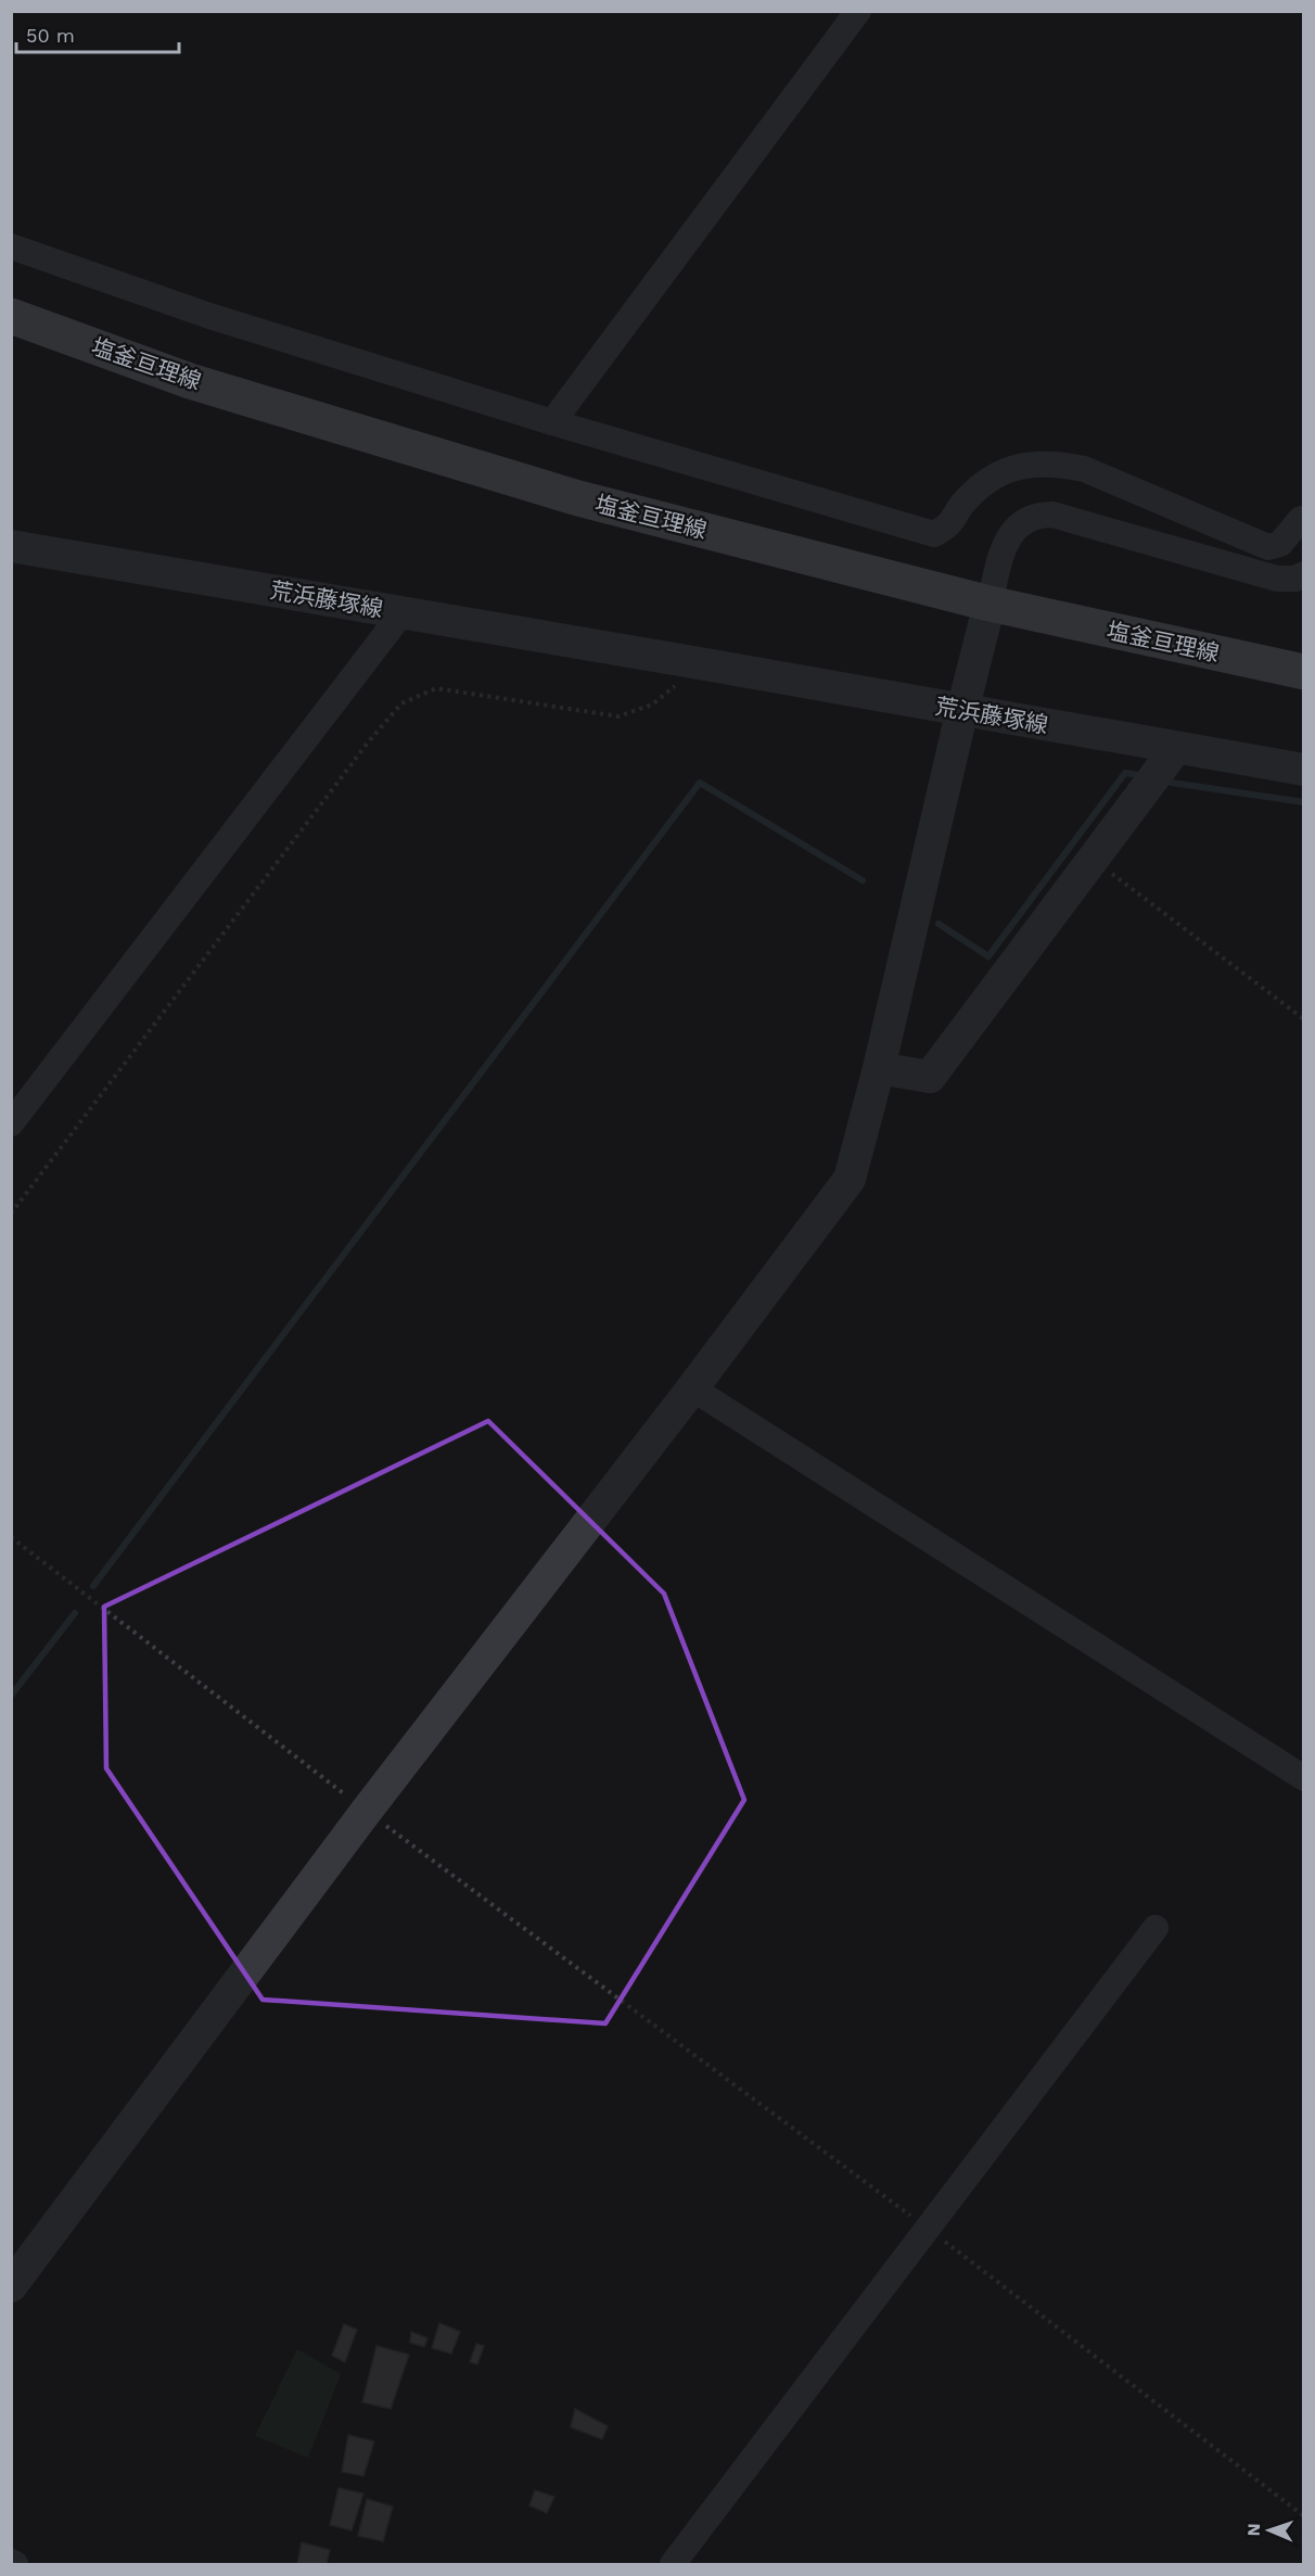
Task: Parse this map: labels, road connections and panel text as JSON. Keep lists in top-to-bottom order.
{
  "streets": {
    "main road": ["塩釜亘理線"],
    "street": ["荒浜藤塚線"]
  },
  "scale_bar": "50 m",
  "north": "left"
}
